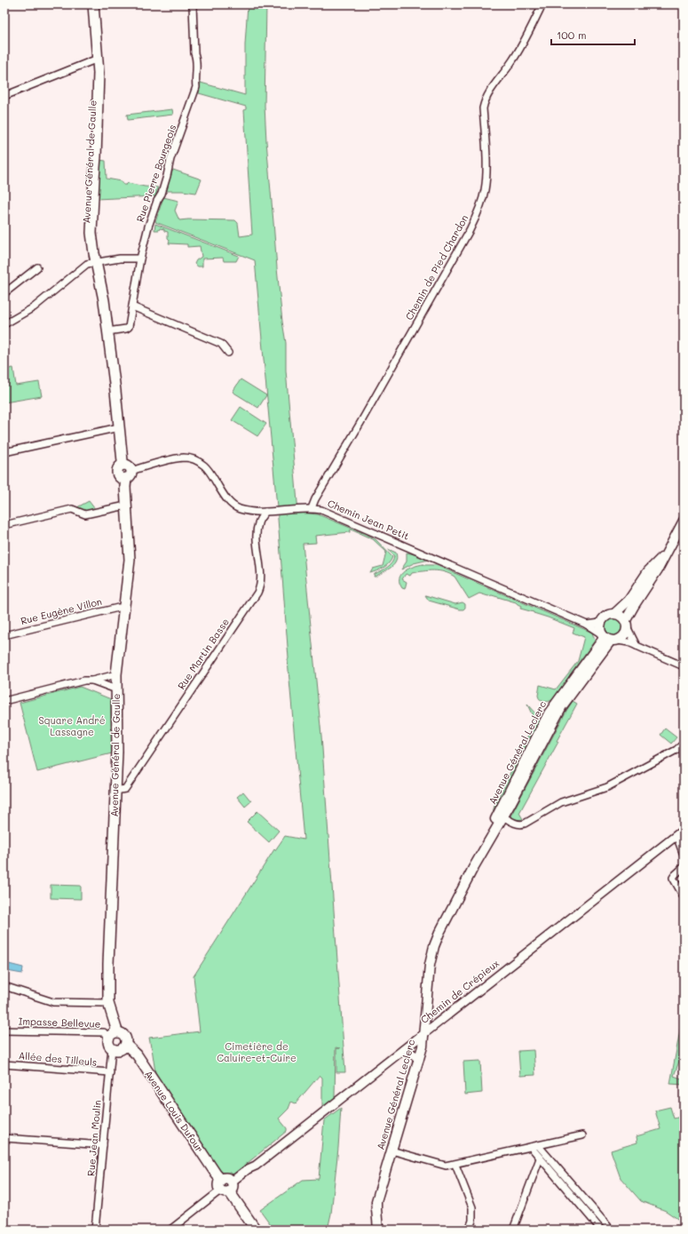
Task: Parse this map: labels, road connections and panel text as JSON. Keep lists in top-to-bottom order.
{
  "streets": {
    "main road": ["Avenue Général de Gaulle", "Avenue Général Leclerc", "Avenue Louis Dufour"],
    "street": [
      "Rue Pierre Bourgeois",
      "Chemin de Pied Chardon",
      "Chemin Jean Petit",
      "Rue Eugène Villon",
      "Rue Martin Basse",
      "Chemin de Crépieux",
      "Impasse Bellevue",
      "Allée des Tilleuls",
      "Rue Jean Moulin"
    ]
  },
  "crossings": [
    ["Avenue Général de Gaulle", "Rue Pierre Bourgeois"],
    ["Avenue Général de Gaulle", "Chemin Jean Petit"],
    ["Avenue Général de Gaulle", "Rue Eugène Villon"],
    ["Avenue Général de Gaulle", "Rue Martin Basse"],
    ["Avenue Général de Gaulle", "Impasse Bellevue"],
    ["Avenue Général de Gaulle", "Avenue Louis Dufour"],
    ["Avenue Général de Gaulle", "Rue Jean Moulin"],
    ["Chemin de Pied Chardon", "Chemin Jean Petit"],
    ["Chemin Jean Petit", "Rue Martin Basse"],
    ["Chemin Jean Petit", "Avenue Général Leclerc"],
    ["Avenue Général Leclerc", "Chemin de Crépieux"],
    ["Chemin de Crépieux", "Avenue Louis Dufour"],
    ["Impasse Bellevue", "Avenue Louis Dufour"],
    ["Impasse Bellevue", "Rue Jean Moulin"],
    ["Allée des Tilleuls", "Rue Jean Moulin"],
    ["Avenue Louis Dufour", "Rue Jean Moulin"]
  ],
  "parks": ["Square André Lassagne", "Cimetière de Caluire-et-Cuire"],
  "scale_bar": "100 m"
}
